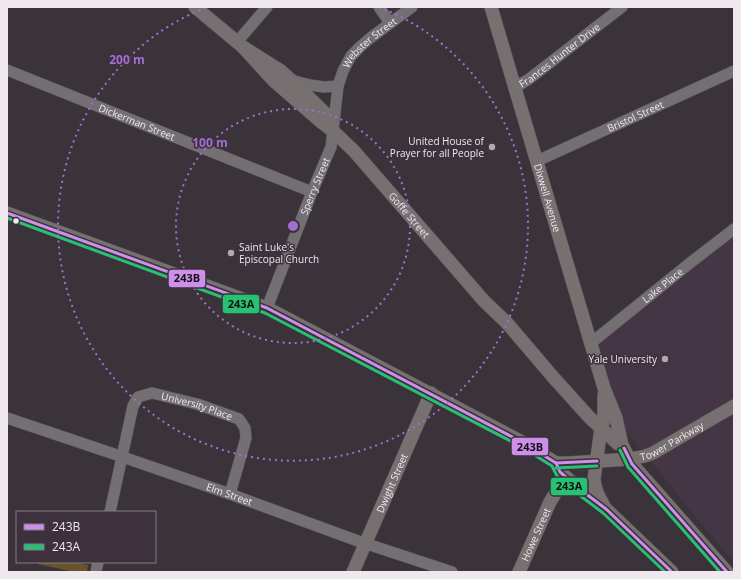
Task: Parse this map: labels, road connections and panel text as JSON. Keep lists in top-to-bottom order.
{
  "streets": {
    "main road": [
      "Dixwell Avenue",
      "Goffe Street",
      "Tower Parkway",
      "Dwight Street",
      "Howe Street"
    ],
    "street": [
      "Webster Street",
      "Frances Hunter Drive",
      "Bristol Street",
      "Dickerman Street",
      "Sperry Street",
      "Lake Place",
      "University Place",
      "Elm Street"
    ]
  },
  "crossings": [
    ["Webster Street", "Sperry Street"],
    ["Webster Street", "Goffe Street"],
    ["Frances Hunter Drive", "Dixwell Avenue"],
    ["Bristol Street", "Dixwell Avenue"],
    ["Dickerman Street", "Sperry Street"],
    ["Sperry Street", "Goffe Street"],
    ["Dixwell Avenue", "Goffe Street"],
    ["Dixwell Avenue", "Lake Place"],
    ["Dixwell Avenue", "Tower Parkway"],
    ["Goffe Street", "Tower Parkway"],
    ["University Place", "Elm Street"],
    ["Dwight Street", "Elm Street"]
  ],
  "places": ["United House of Prayer for all People", "Saint Luke's Episcopal Church", "Yale University"],
  "lines": ["transit line 243B", "transit line 243A"],
  "legend": ["243B", "243A"],
  "rings": ["200 m", "100 m"]
}
